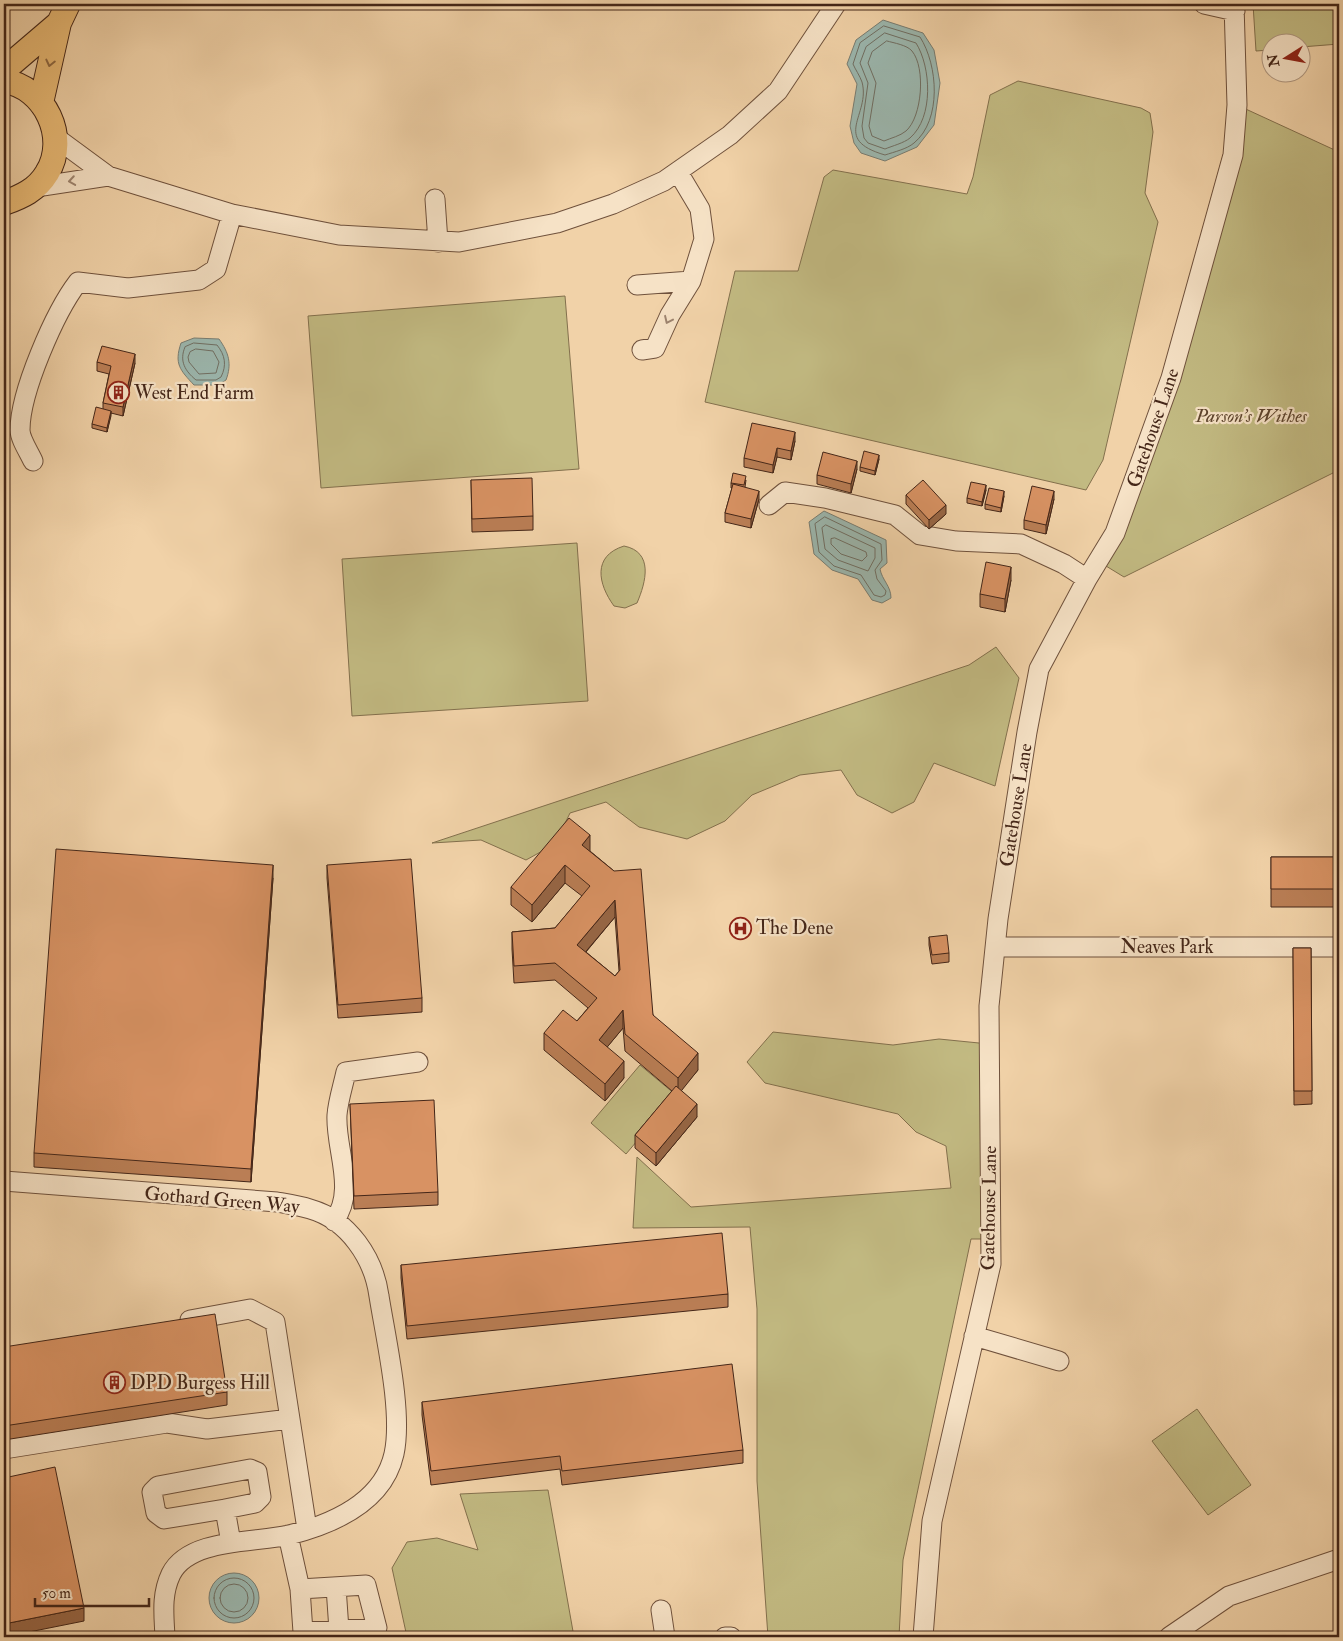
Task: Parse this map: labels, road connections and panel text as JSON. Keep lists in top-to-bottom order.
{
  "streets": {
    "street": ["Gatehouse Lane", "Neaves Park", "Gothard Green Way"]
  },
  "crossings": [
    ["Gatehouse Lane", "Neaves Park"]
  ],
  "parks": ["Parson's Withes"],
  "places": {
    "building": ["West End Farm", "DPD Burgess Hill"],
    "hospital": ["The Dene"]
  },
  "scale_bar": "50 m",
  "north": "left"
}
